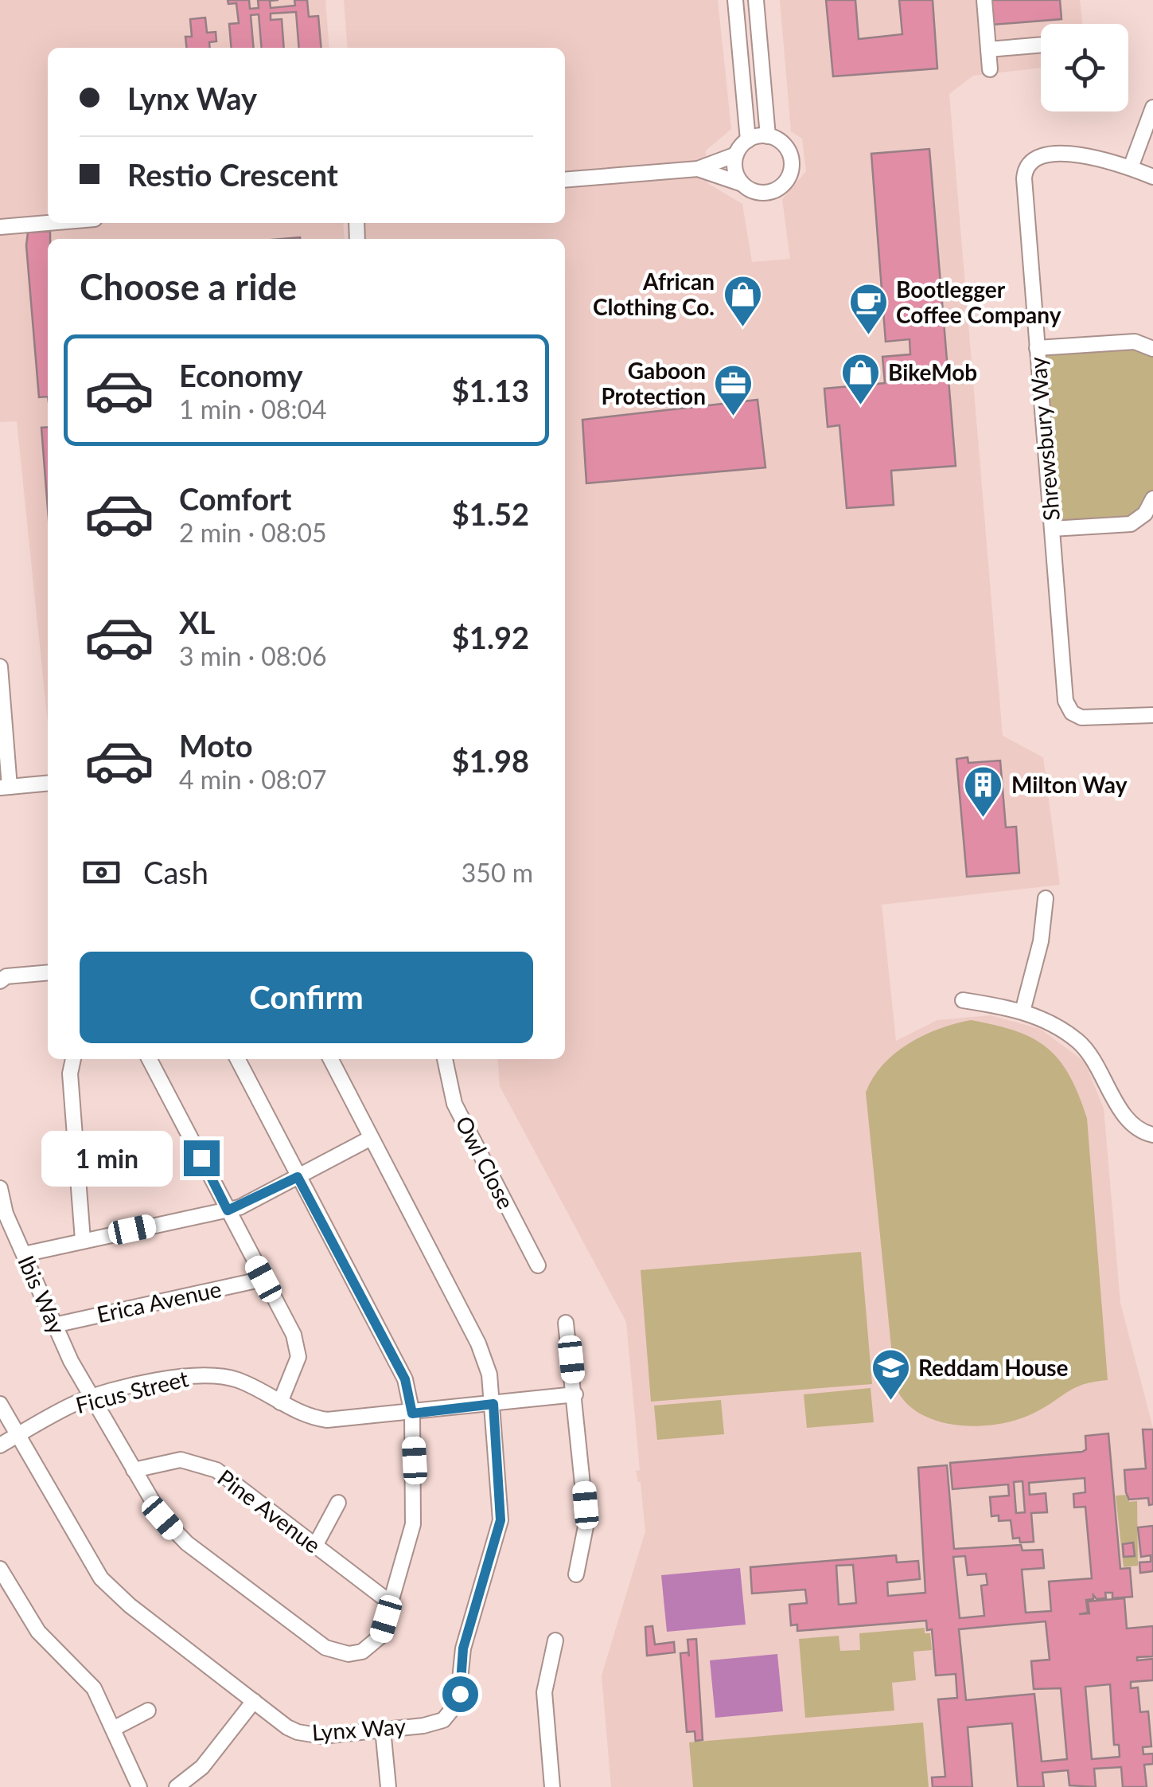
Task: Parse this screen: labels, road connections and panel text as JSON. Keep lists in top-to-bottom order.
{
  "streets": {
    "street": [
      "Shrewsbury Way",
      "Owl Close",
      "Ibis Way",
      "Erica Avenue",
      "Ficus Street",
      "Pine Avenue",
      "Lynx Way"
    ]
  },
  "crossings": [
    ["Ibis Way", "Erica Avenue"],
    ["Ibis Way", "Ficus Street"],
    ["Ibis Way", "Pine Avenue"],
    ["Ficus Street", "Lynx Way"]
  ],
  "places": {
    "shop": ["African Clothing Co.", "BikeMob"],
    "cafe": ["Bootlegger Coffee Company"],
    "office": ["Gaboon Protection"],
    "building": ["Milton Way"],
    "school or university": ["Reddam House"]
  },
  "page": {
    "banner": ["Lynx Way", "Restio Crescent"],
    "heading": "Choose a ride",
    "list": [
      {
        "name": "Economy",
        "note": "1 min · 08:04",
        "value": "$1.13"
      },
      {
        "name": "Comfort",
        "note": "2 min · 08:05",
        "value": "$1.52"
      },
      {
        "name": "XL",
        "note": "3 min · 08:06",
        "value": "$1.92"
      },
      {
        "name": "Moto",
        "note": "4 min · 08:07",
        "value": "$1.98"
      }
    ],
    "pay": ["Cash", "350 m"],
    "buttons": "Confirm",
    "bubble": "1 min"
  }
}
